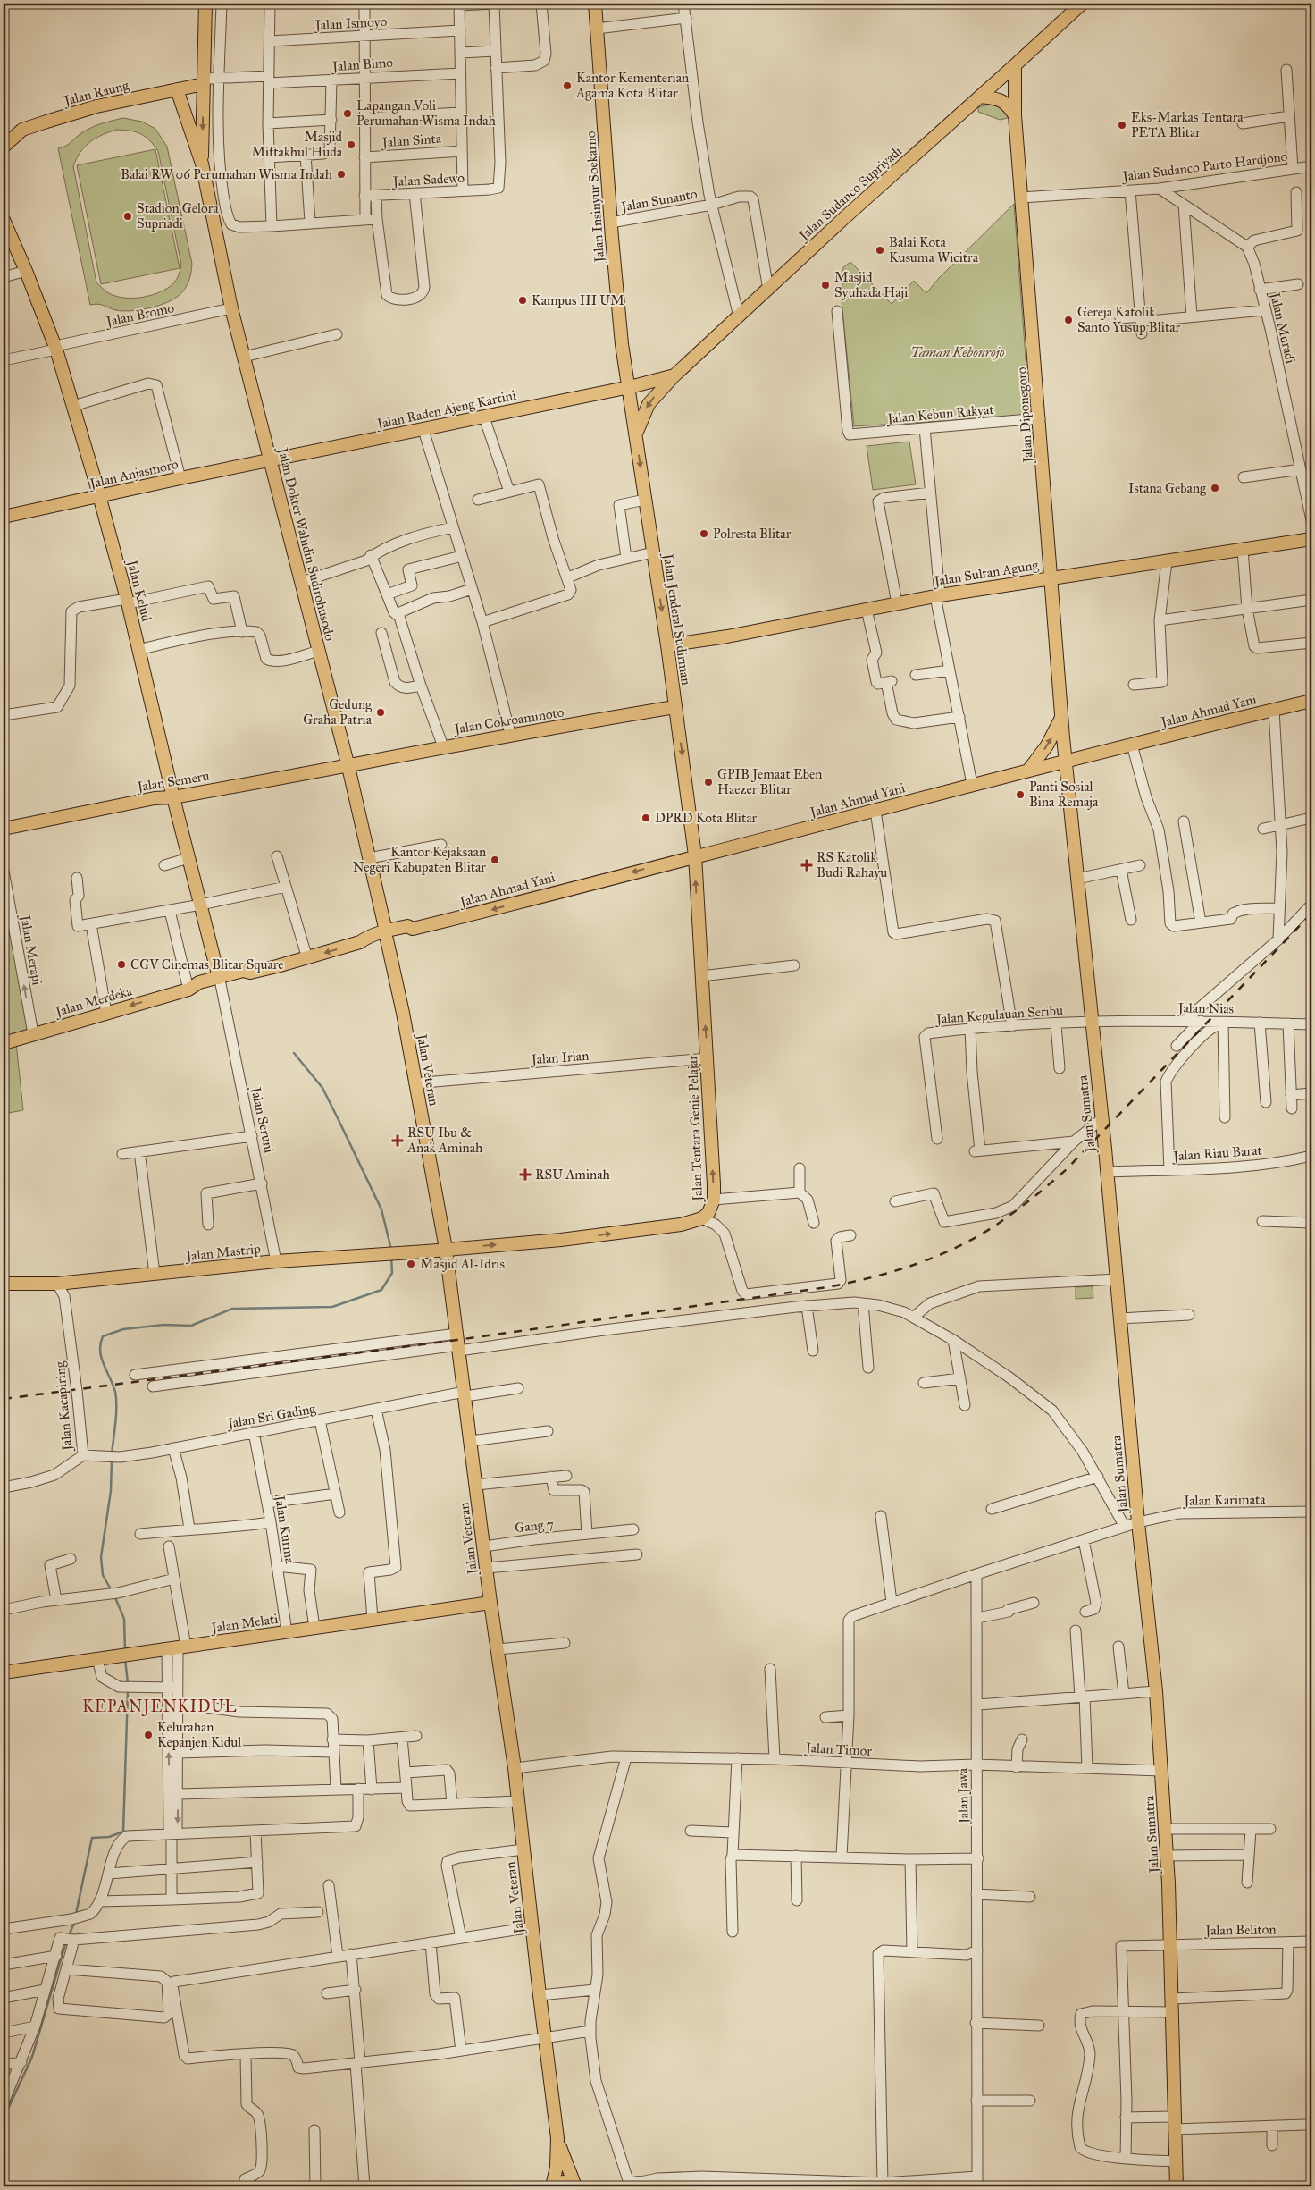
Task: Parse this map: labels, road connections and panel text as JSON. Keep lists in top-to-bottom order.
{
  "streets": {
    "main road": [
      "Jalan Raung",
      "Jalan Sudanco Supriyadi",
      "Jalan Insinyur Soekarno",
      "Jalan Raden Ajeng Kartini",
      "Jalan Diponegoro",
      "Jalan Anjasmoro",
      "Jalan Dokter Wahidin Sudirohusodo",
      "Jalan Sultan Agung",
      "Jalan Kelud",
      "Jalan Jenderal Sudirman",
      "Jalan Ahmad Yani",
      "Jalan Cokroaminoto",
      "Jalan Semeru",
      "Jalan Merdeka",
      "Jalan Veteran",
      "Jalan Sumatra",
      "Jalan Tentara Genie Pelajar",
      "Jalan Mastrip",
      "Jalan Melati"
    ],
    "street": [
      "Jalan Ismoyo",
      "Jalan Bimo",
      "Jalan Sinta",
      "Jalan Sudanco Parto Hardjono",
      "Jalan Sadewo",
      "Jalan Sunanto",
      "Jalan Bromo",
      "Jalan Muradi",
      "Jalan Kebun Rakyat",
      "Jalan Merapi",
      "Jalan Nias",
      "Jalan Kepulauan Seribu",
      "Jalan Irian",
      "Jalan Seruni",
      "Jalan Riau Barat",
      "Jalan Kacapiring",
      "Jalan Sri Gading",
      "Jalan Karimata",
      "Gang 7",
      "Jalan Kurma",
      "Jalan Timor",
      "Jalan Jawa",
      "Jalan Beliton"
    ]
  },
  "crossings": [
    ["Jalan Bimo", "Jalan Raung"],
    ["Jalan Bimo", "Jalan Dokter Wahidin Sudirohusodo"],
    ["Jalan Raung", "Jalan Dokter Wahidin Sudirohusodo"],
    ["Jalan Sudanco Parto Hardjono", "Jalan Diponegoro"],
    ["Jalan Sudanco Supriyadi", "Jalan Insinyur Soekarno"],
    ["Jalan Sudanco Supriyadi", "Jalan Sunanto"],
    ["Jalan Sudanco Supriyadi", "Jalan Raden Ajeng Kartini"],
    ["Jalan Sudanco Supriyadi", "Jalan Diponegoro"],
    ["Jalan Sudanco Supriyadi", "Jalan Jenderal Sudirman"],
    ["Jalan Insinyur Soekarno", "Jalan Sunanto"],
    ["Jalan Insinyur Soekarno", "Jalan Raden Ajeng Kartini"],
    ["Jalan Insinyur Soekarno", "Jalan Jenderal Sudirman"],
    ["Jalan Bromo", "Jalan Dokter Wahidin Sudirohusodo"],
    ["Jalan Bromo", "Jalan Kelud"],
    ["Jalan Raden Ajeng Kartini", "Jalan Anjasmoro"],
    ["Jalan Raden Ajeng Kartini", "Jalan Dokter Wahidin Sudirohusodo"],
    ["Jalan Raden Ajeng Kartini", "Jalan Jenderal Sudirman"],
    ["Jalan Kebun Rakyat", "Jalan Diponegoro"],
    ["Jalan Diponegoro", "Jalan Sultan Agung"],
    ["Jalan Diponegoro", "Jalan Ahmad Yani"],
    ["Jalan Diponegoro", "Jalan Sumatra"],
    ["Jalan Anjasmoro", "Jalan Dokter Wahidin Sudirohusodo"],
    ["Jalan Anjasmoro", "Jalan Kelud"],
    ["Jalan Dokter Wahidin Sudirohusodo", "Jalan Ahmad Yani"],
    ["Jalan Dokter Wahidin Sudirohusodo", "Jalan Cokroaminoto"],
    ["Jalan Dokter Wahidin Sudirohusodo", "Jalan Semeru"],
    ["Jalan Dokter Wahidin Sudirohusodo", "Jalan Merdeka"],
    ["Jalan Dokter Wahidin Sudirohusodo", "Jalan Veteran"],
    ["Jalan Sultan Agung", "Jalan Jenderal Sudirman"],
    ["Jalan Kelud", "Jalan Semeru"],
    ["Jalan Kelud", "Jalan Merdeka"],
    ["Jalan Kelud", "Jalan Seruni"],
    ["Jalan Jenderal Sudirman", "Jalan Ahmad Yani"],
    ["Jalan Jenderal Sudirman", "Jalan Cokroaminoto"],
    ["Jalan Jenderal Sudirman", "Jalan Tentara Genie Pelajar"],
    ["Jalan Ahmad Yani", "Jalan Merdeka"],
    ["Jalan Ahmad Yani", "Jalan Veteran"],
    ["Jalan Ahmad Yani", "Jalan Sumatra"],
    ["Jalan Ahmad Yani", "Jalan Tentara Genie Pelajar"],
    ["Jalan Cokroaminoto", "Jalan Semeru"],
    ["Jalan Merapi", "Jalan Merdeka"],
    ["Jalan Merdeka", "Jalan Veteran"],
    ["Jalan Merdeka", "Jalan Seruni"],
    ["Jalan Nias", "Jalan Kepulauan Seribu"],
    ["Jalan Nias", "Jalan Sumatra"],
    ["Jalan Kepulauan Seribu", "Jalan Sumatra"],
    ["Jalan Irian", "Jalan Veteran"],
    ["Jalan Irian", "Jalan Tentara Genie Pelajar"],
    ["Jalan Veteran", "Jalan Tentara Genie Pelajar"],
    ["Jalan Veteran", "Jalan Mastrip"],
    ["Jalan Veteran", "Jalan Sri Gading"],
    ["Jalan Veteran", "Gang 7"],
    ["Jalan Veteran", "Jalan Melati"],
    ["Jalan Veteran", "Jalan Timor"],
    ["Jalan Sumatra", "Jalan Riau Barat"],
    ["Jalan Sumatra", "Jalan Karimata"],
    ["Jalan Sumatra", "Jalan Timor"],
    ["Jalan Sumatra", "Jalan Beliton"],
    ["Jalan Seruni", "Jalan Mastrip"],
    ["Jalan Tentara Genie Pelajar", "Jalan Mastrip"],
    ["Jalan Mastrip", "Jalan Kacapiring"],
    ["Jalan Kacapiring", "Jalan Sri Gading"],
    ["Jalan Sri Gading", "Jalan Kurma"],
    ["Jalan Kurma", "Jalan Melati"],
    ["Jalan Timor", "Jalan Jawa"]
  ],
  "one_way": ["Jalan Jenderal Sudirman", "Jalan Merdeka"],
  "districts": ["KEPANJENKIDUL"],
  "parks": ["Taman Kebonrojo"],
  "places": {
    "other": [
      "Kantor Kementerian Agama Kota Blitar",
      "Lapangan Voli Perumahan Wisma Indah",
      "Eks-Markas Tentara PETA Blitar",
      "Masjid Miftakhul Huda",
      "Balai RW 06 Perumahan Wisma Indah",
      "Stadion Gelora Supriadi",
      "Balai Kota Kusuma Wicitra",
      "Masjid Syuhada Haji",
      "Kampus III UM",
      "Gereja Katolik Santo Yusup Blitar",
      "Istana Gebang",
      "Polresta Blitar",
      "Gedung Graha Patria",
      "GPIB Jemaat Eben Haezer Blitar",
      "Panti Sosial Bina Remaja",
      "DPRD Kota Blitar",
      "Kantor Kejaksaan Negeri Kabupaten Blitar",
      "CGV Cinemas Blitar Square",
      "Masjid Al-Idris",
      "Kelurahan Kepanjen Kidul"
    ],
    "health": ["RS Katolik Budi Rahayu", "RSU Ibu & Anak Aminah", "RSU Aminah"]
  }
}
